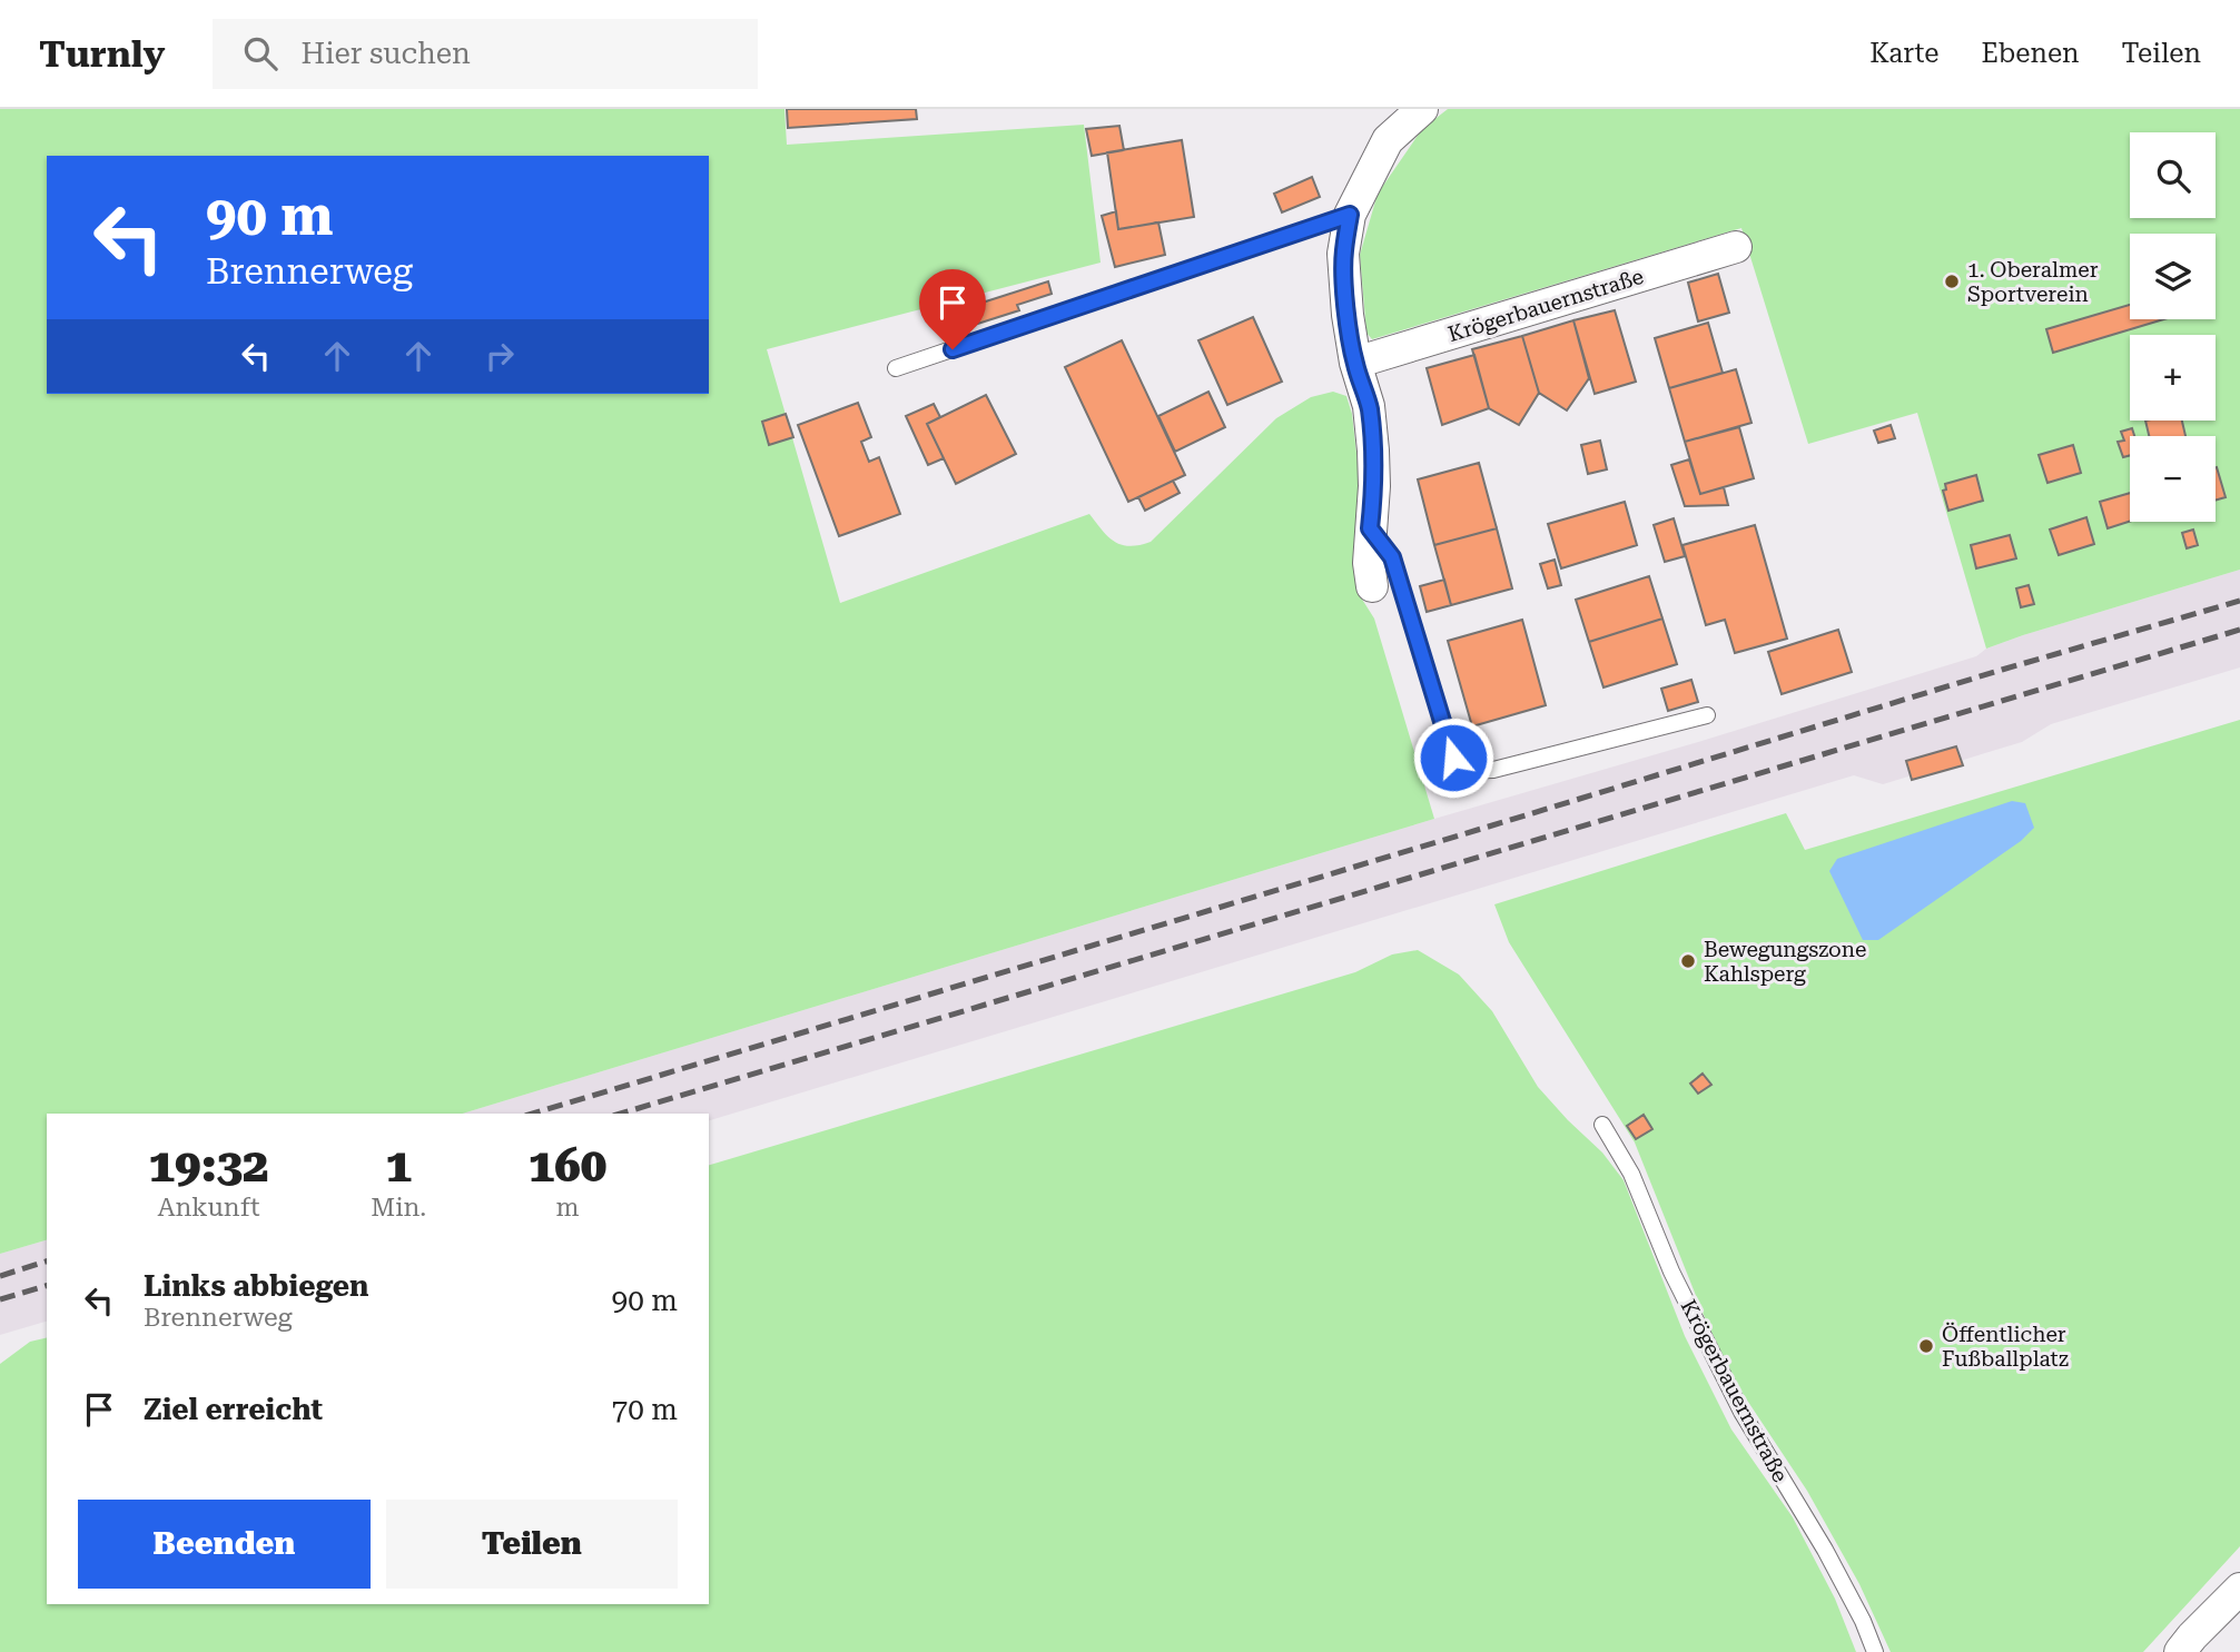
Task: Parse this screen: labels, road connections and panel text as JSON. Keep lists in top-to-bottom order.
{
  "streets": {
    "street": ["Krögerbauernstraße"]
  },
  "places": ["1. Oberalmer Sportverein", "Bewegungszone Kahlsperg", "Öffentlicher Fußballplatz"],
  "page": {
    "header": "Turnly",
    "search": "Hier suchen",
    "nav": ["Karte", "Ebenen", "Teilen"],
    "map_buttons": ["+", "−"],
    "turn": ["90 m", "Brennerweg"],
    "eta": [
      "19:32",
      "Ankunft",
      "1",
      "Min.",
      "160",
      "m"
    ],
    "list": [
      {
        "name": "Links abbiegen",
        "note": "Brennerweg",
        "value": "90 m"
      },
      {
        "name": "Ziel erreicht",
        "value": "70 m"
      }
    ],
    "buttons": ["Beenden", "Teilen"]
  }
}
